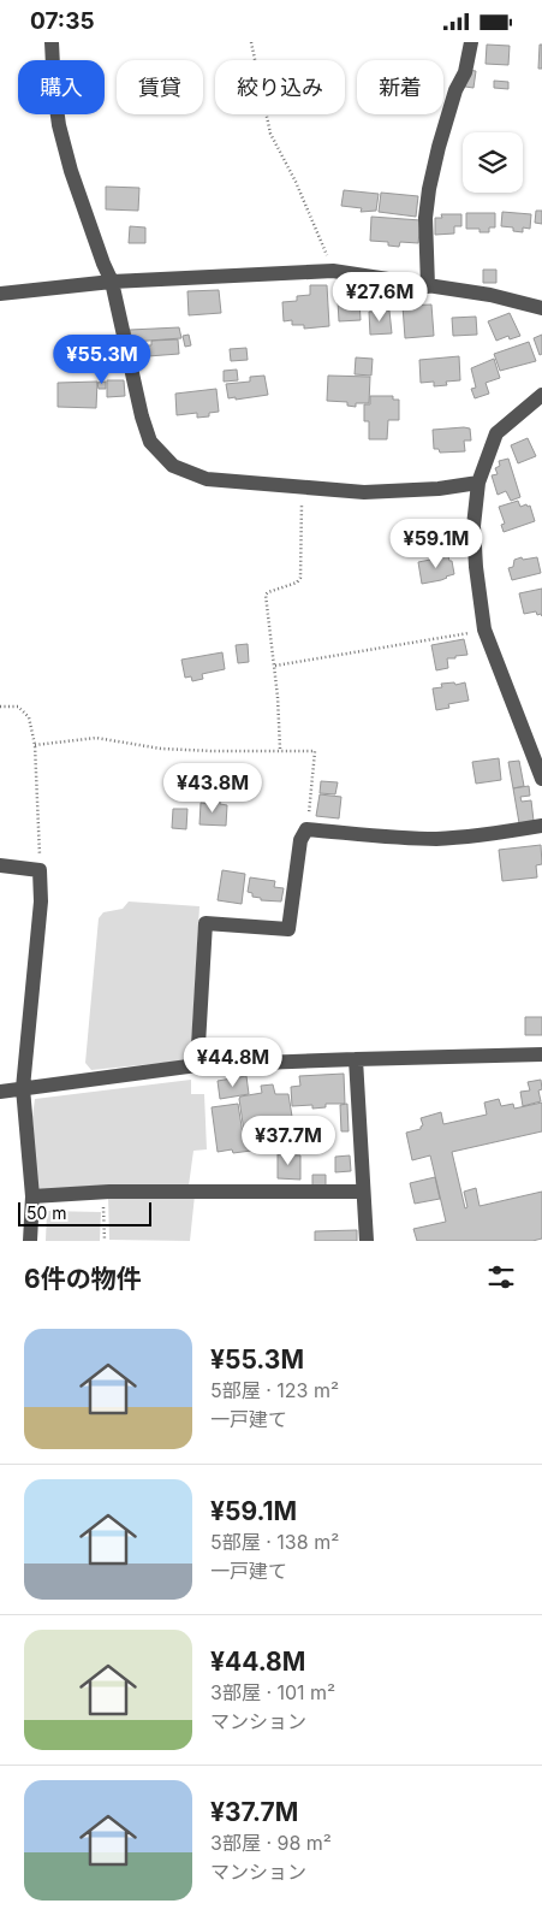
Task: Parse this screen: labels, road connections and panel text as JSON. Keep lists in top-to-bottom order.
{
  "scale_bar": "50 m",
  "page": {
    "status": "07:35",
    "chip": [
      "購入",
      "賃貸",
      "絞り込み",
      "新着"
    ],
    "price": [
      "¥27.6M",
      "¥55.3M",
      "¥59.1M",
      "¥43.8M",
      "¥44.8M",
      "¥37.7M"
    ],
    "scale": "50 m",
    "heading": "6件の物件",
    "list": [
      {
        "name": "¥55.3M",
        "note": "5部屋 · 123 m² · 一戸建て"
      },
      {
        "name": "¥59.1M",
        "note": "5部屋 · 138 m² · 一戸建て"
      },
      {
        "name": "¥44.8M",
        "note": "3部屋 · 101 m² · マンション"
      },
      {
        "name": "¥37.7M",
        "note": "3部屋 · 98 m² · マンション"
      }
    ]
  }
}
